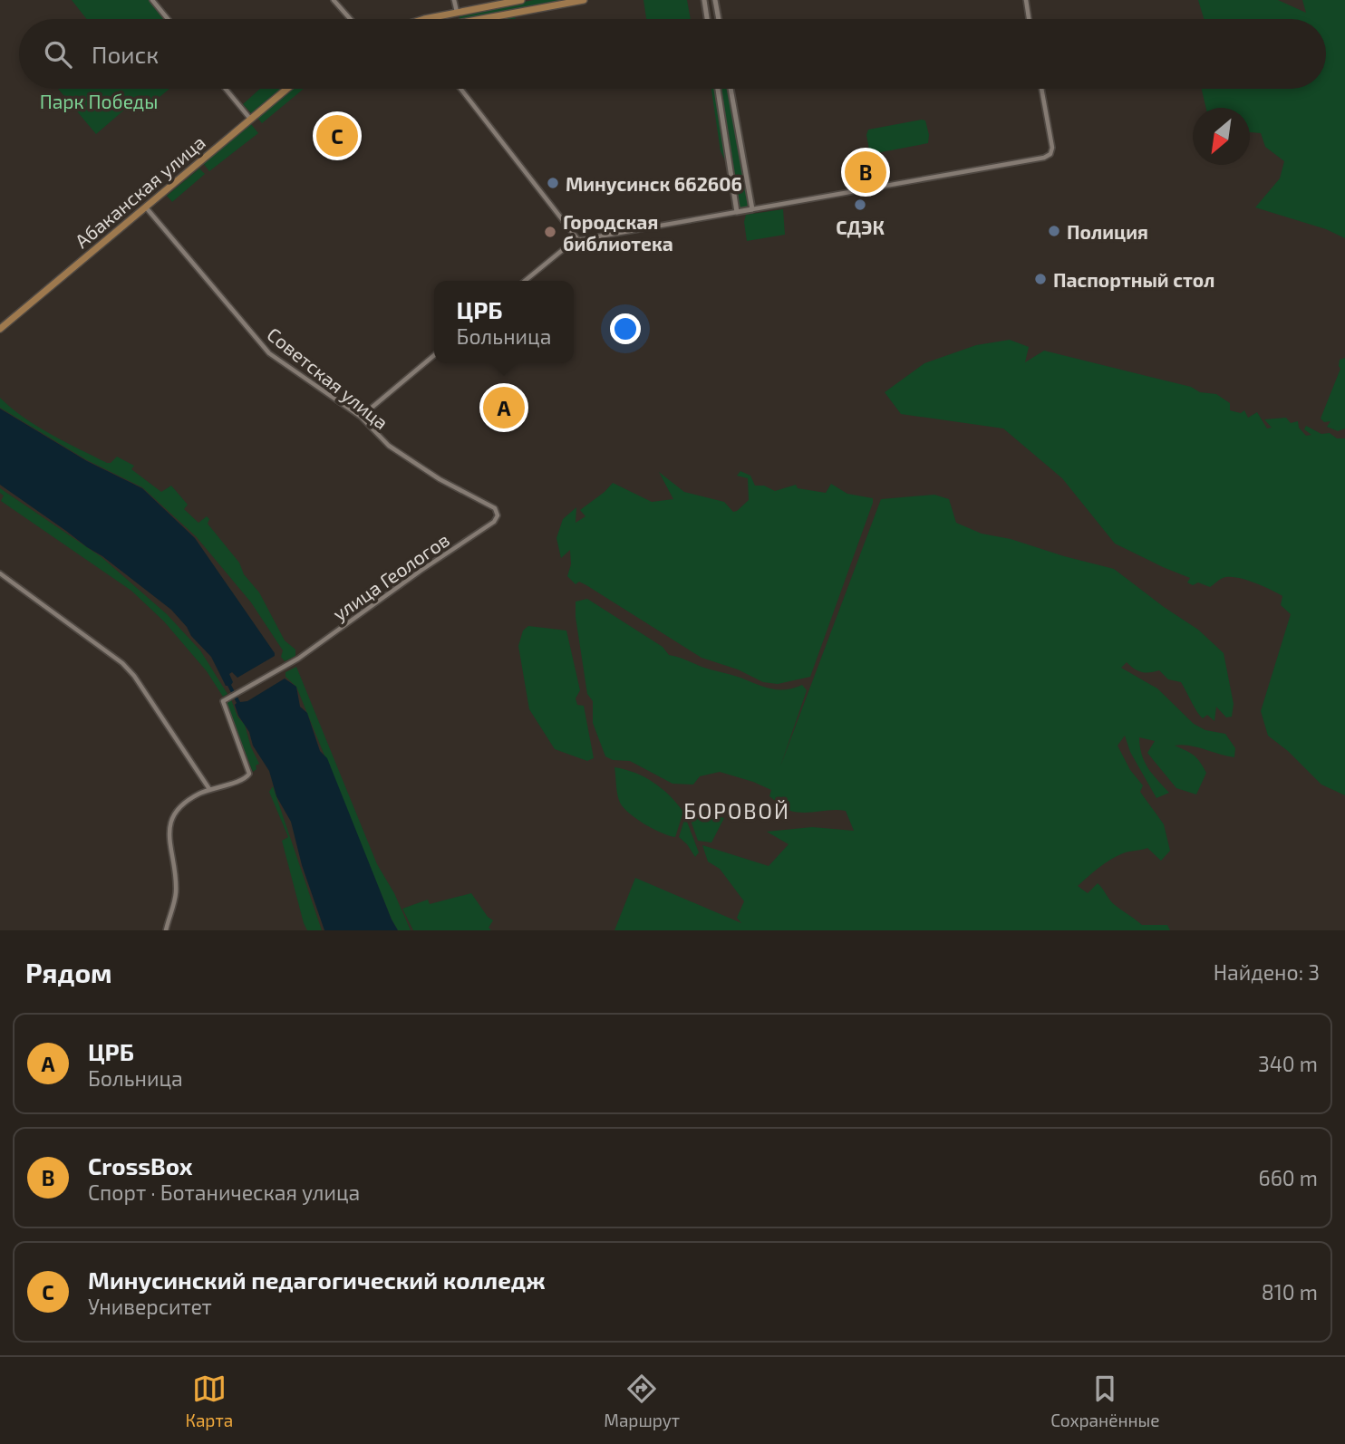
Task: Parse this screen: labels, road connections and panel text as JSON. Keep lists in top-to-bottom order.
{
  "streets": {
    "main road": ["Абаканская улица"],
    "street": ["Советская улица", "улица Геологов"]
  },
  "crossings": [
    ["Абаканская улица", "Советская улица"],
    ["Советская улица", "улица Геологов"]
  ],
  "districts": ["БОРОВОЙ"],
  "parks": ["Парк Победы"],
  "places": [
    "Минусинск 662606",
    "СДЭК",
    "Полиция",
    "Городская библиотека",
    "Паспортный стол"
  ],
  "north": "bottom left",
  "page": {
    "search": "Поиск",
    "pins": ["C", "B", "A"],
    "popup": ["ЦРБ", "Больница"],
    "heading": ["Рядом", "Найдено: 3"],
    "list": [
      {
        "mark": "A",
        "name": "ЦРБ",
        "note": "Больница",
        "value": "340 m"
      },
      {
        "mark": "B",
        "name": "CrossBox",
        "note": "Спорт · Ботаническая улица",
        "value": "660 m"
      },
      {
        "mark": "C",
        "name": "Минусинский педагогический колледж",
        "note": "Университет",
        "value": "810 m"
      }
    ],
    "nav": ["Карта", "Маршрут", "Сохранённые"]
  }
}
